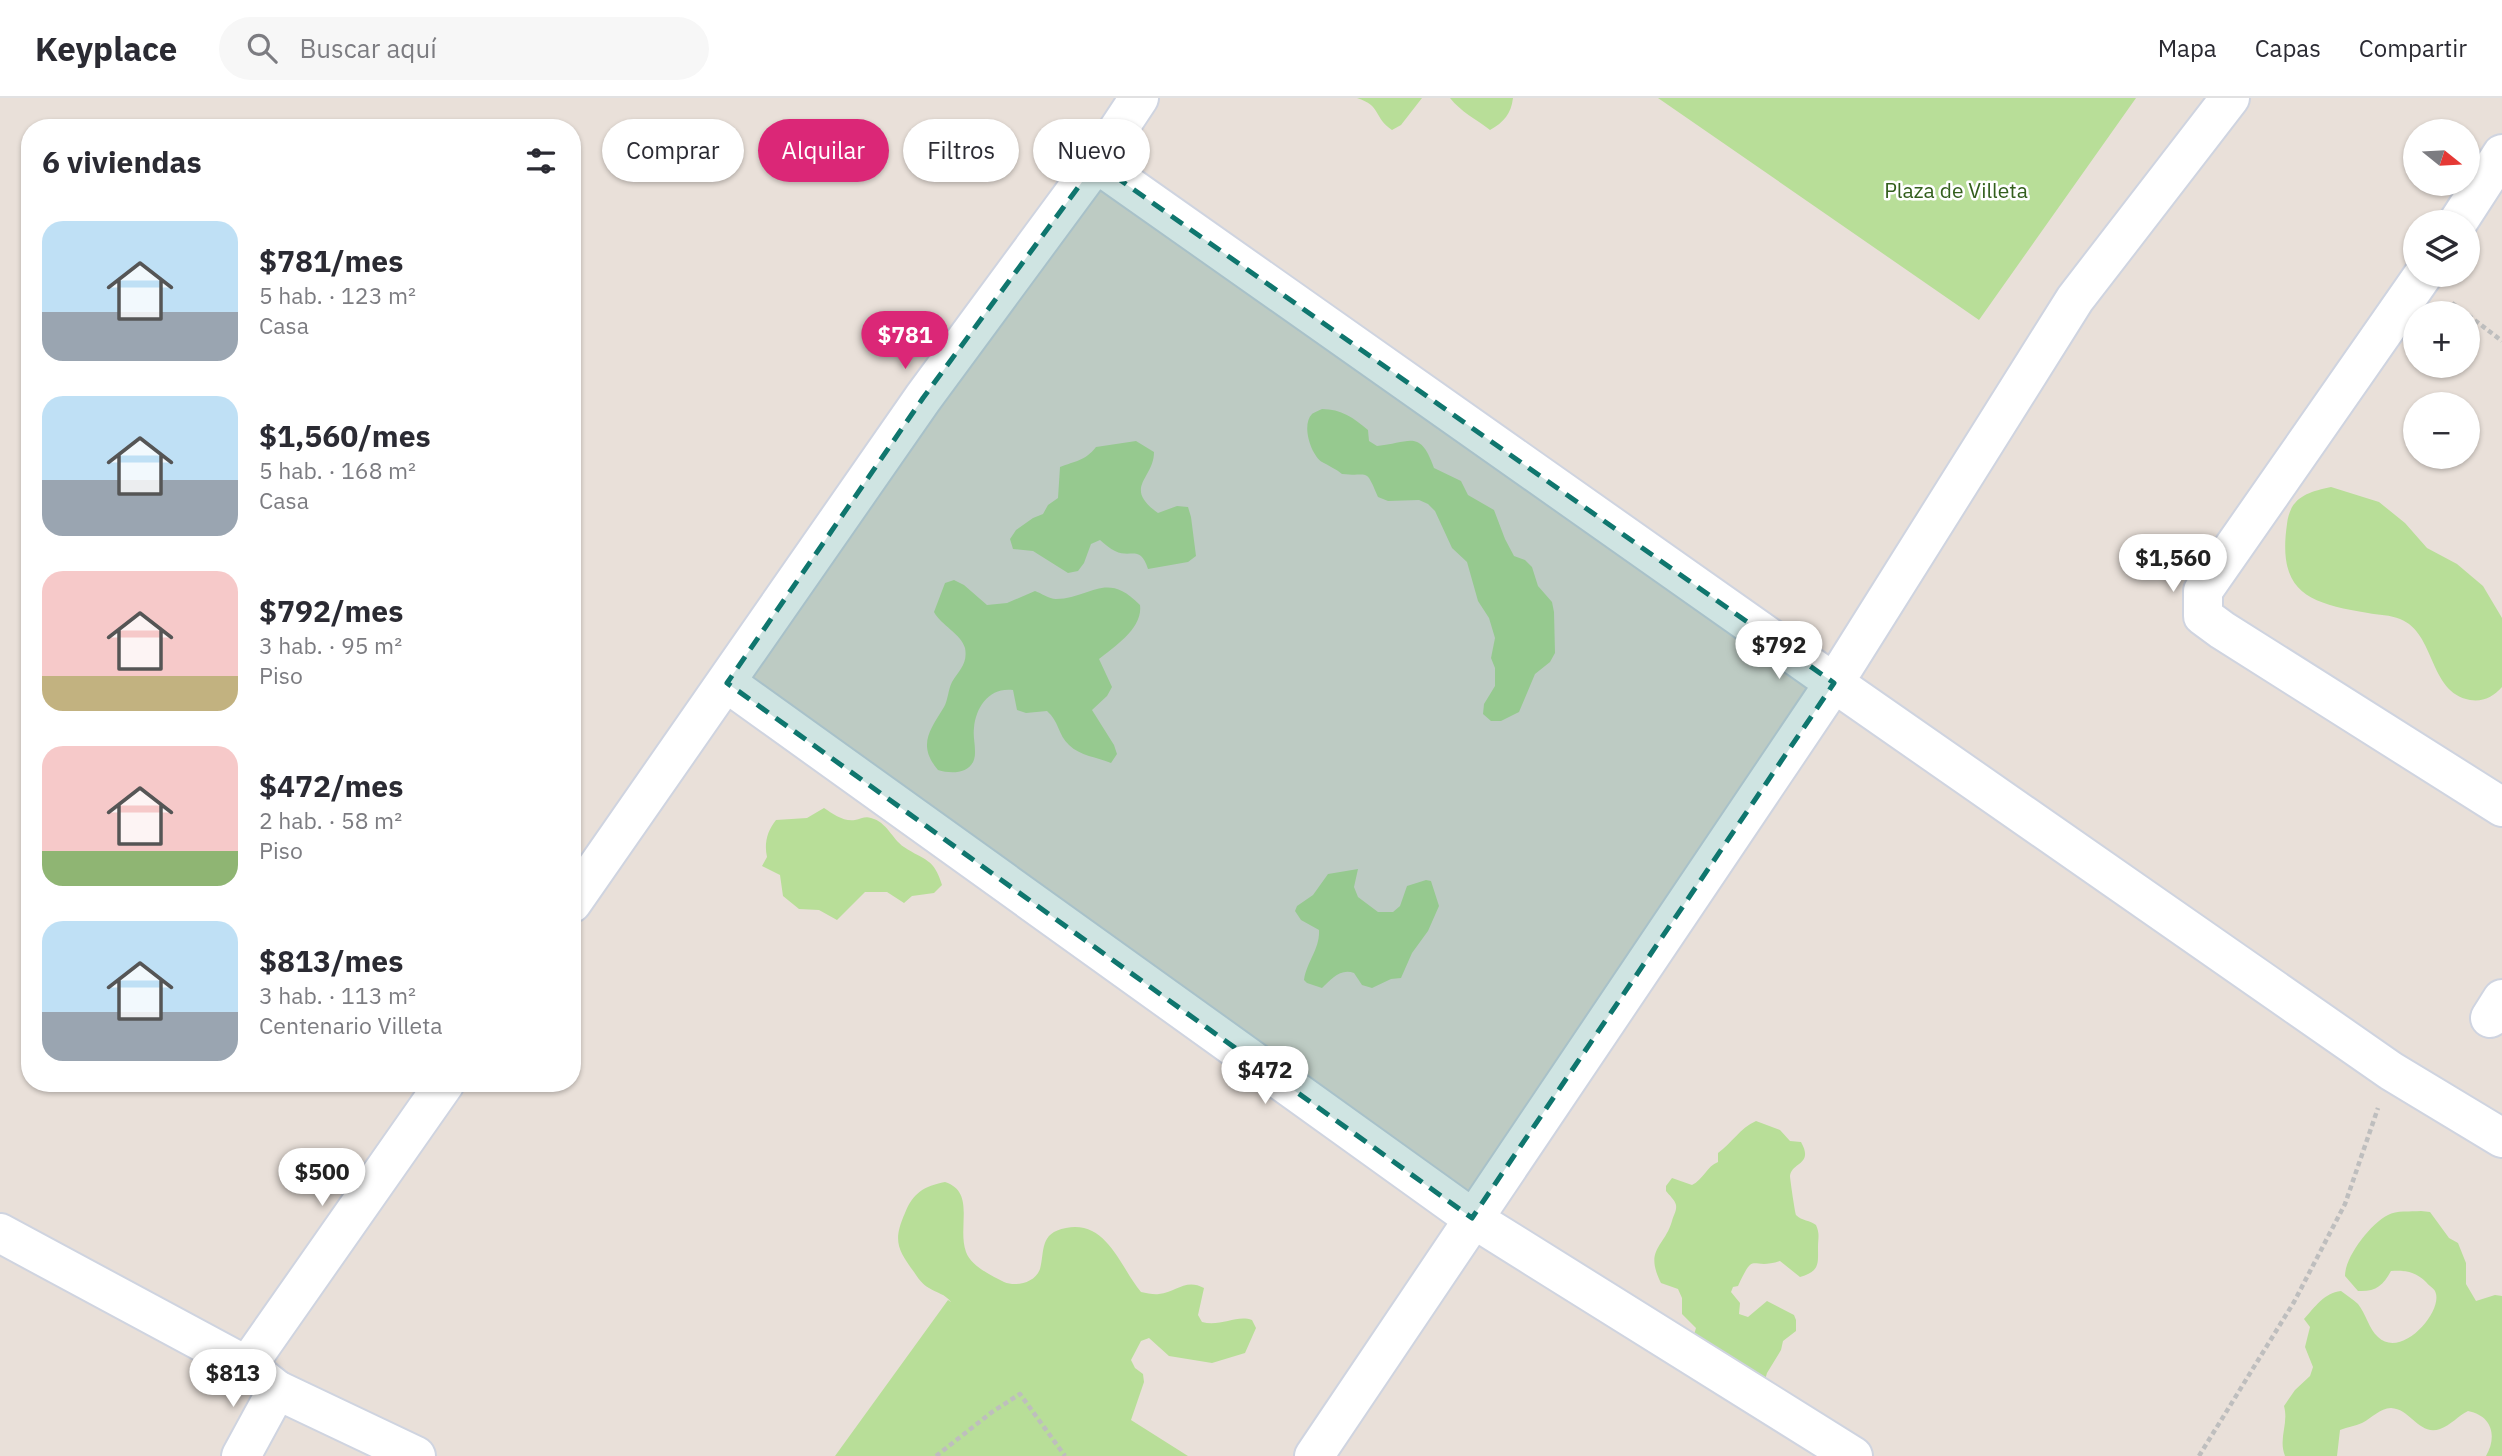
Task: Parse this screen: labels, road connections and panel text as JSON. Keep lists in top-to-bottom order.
{
  "parks": ["Plaza de Villeta"],
  "north": "right",
  "page": {
    "header": "Keyplace",
    "search": "Buscar aquí",
    "nav": ["Mapa", "Capas", "Compartir"],
    "map_buttons": ["+", "−"],
    "chip": [
      "Comprar",
      "Alquilar",
      "Filtros",
      "Nuevo"
    ],
    "heading": "6 viviendas",
    "list": [
      {
        "name": "$781/mes",
        "note": "5 hab. · 123 m² · Casa"
      },
      {
        "name": "$1,560/mes",
        "note": "5 hab. · 168 m² · Casa"
      },
      {
        "name": "$792/mes",
        "note": "3 hab. · 95 m² · Piso"
      },
      {
        "name": "$472/mes",
        "note": "2 hab. · 58 m² · Piso"
      },
      {
        "name": "$813/mes",
        "note": "3 hab. · 113 m² · Centenario Villeta"
      }
    ],
    "price": [
      "$781",
      "$1,560",
      "$792",
      "$472",
      "$500",
      "$813"
    ]
  }
}
